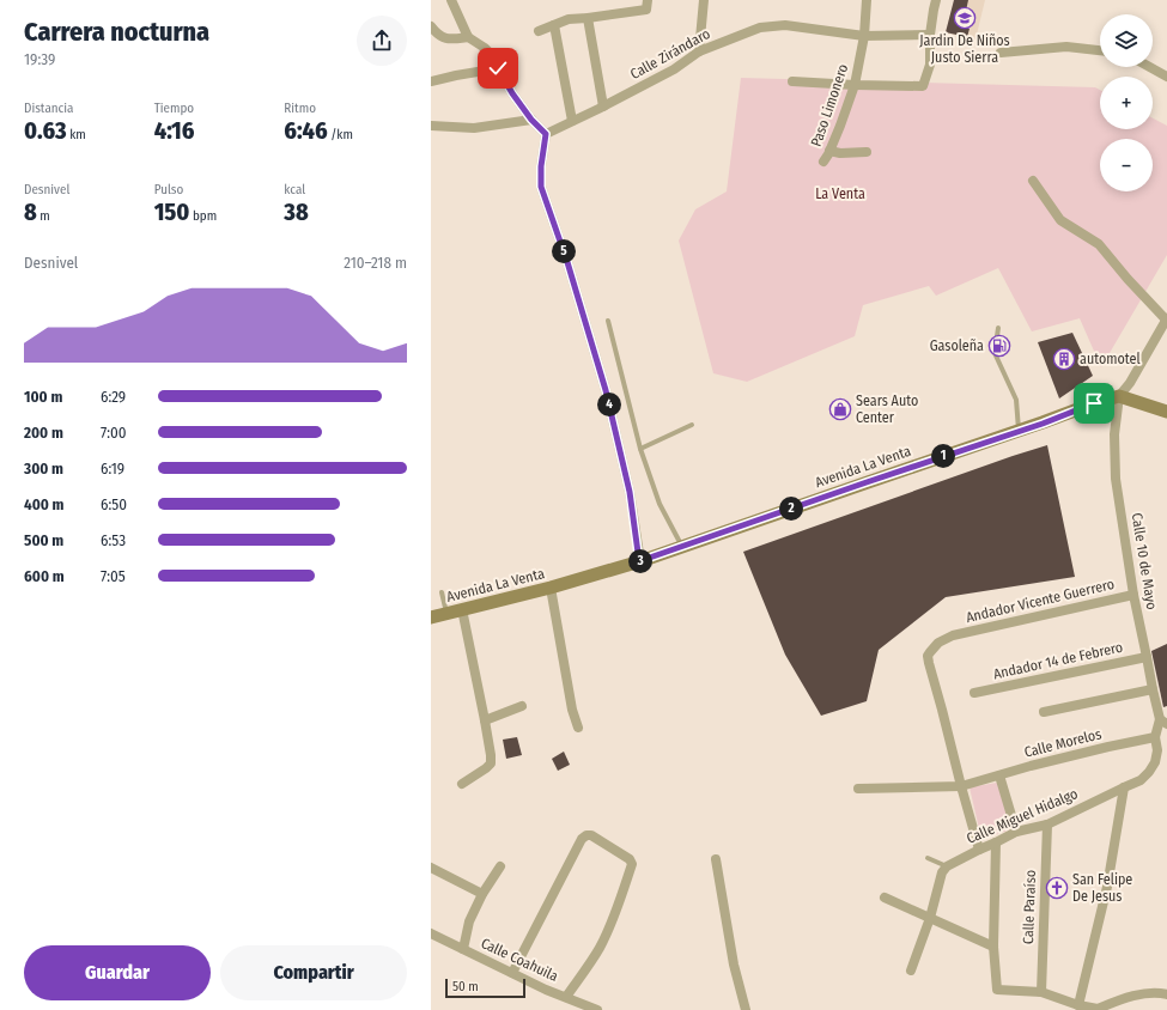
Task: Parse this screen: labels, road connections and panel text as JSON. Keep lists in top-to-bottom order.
{
  "streets": {
    "main road": ["Avenida La Venta"],
    "street": [
      "Calle Zirándaro",
      "Paso Limonero",
      "Calle 10 de Mayo",
      "Andador Vicente Guerrero",
      "Andador 14 de Febrero",
      "Calle Morelos",
      "Calle Miguel Hidalgo",
      "Calle Paraíso",
      "Calle Coahuila"
    ]
  },
  "crossings": [
    ["Calle Zirándaro", "Paso Limonero"],
    ["Avenida La Venta", "Calle 10 de Mayo"],
    ["Calle 10 de Mayo", "Andador Vicente Guerrero"],
    ["Calle 10 de Mayo", "Andador 14 de Febrero"],
    ["Andador Vicente Guerrero", "Calle Morelos"],
    ["Calle Morelos", "Calle Miguel Hidalgo"],
    ["Calle Miguel Hidalgo", "Calle Paraíso"]
  ],
  "parks": ["La Venta"],
  "places": {
    "school or university": ["Jardin De Niños Justo Sierra"],
    "fuel station": ["Gasoleña"],
    "building": ["automotel"],
    "shop": ["Sears Auto Center"],
    "church": ["San Felipe De Jesus"]
  },
  "scale_bar": "50 m",
  "page": {
    "heading": ["Carrera nocturna", "19:39"],
    "map_buttons": ["+", "−"],
    "stats": [
      ["Distancia", "0.63 km"],
      ["Tiempo", "4:16"],
      ["Ritmo", "6:46 /km"],
      ["Desnivel", "8 m"],
      ["Pulso", "150 bpm"],
      ["kcal", "38"]
    ],
    "pins": [
      "5",
      "4",
      "1",
      "2",
      "3"
    ],
    "chart": ["Desnivel", "210–218 m"],
    "list": [
      {
        "name": "100 m",
        "note": "6:29"
      },
      {
        "name": "200 m",
        "note": "7:00"
      },
      {
        "name": "300 m",
        "note": "6:19"
      },
      {
        "name": "400 m",
        "note": "6:50"
      },
      {
        "name": "500 m",
        "note": "6:53"
      },
      {
        "name": "600 m",
        "note": "7:05"
      }
    ],
    "buttons": ["Guardar", "Compartir"],
    "scale": "50 m"
  }
}
